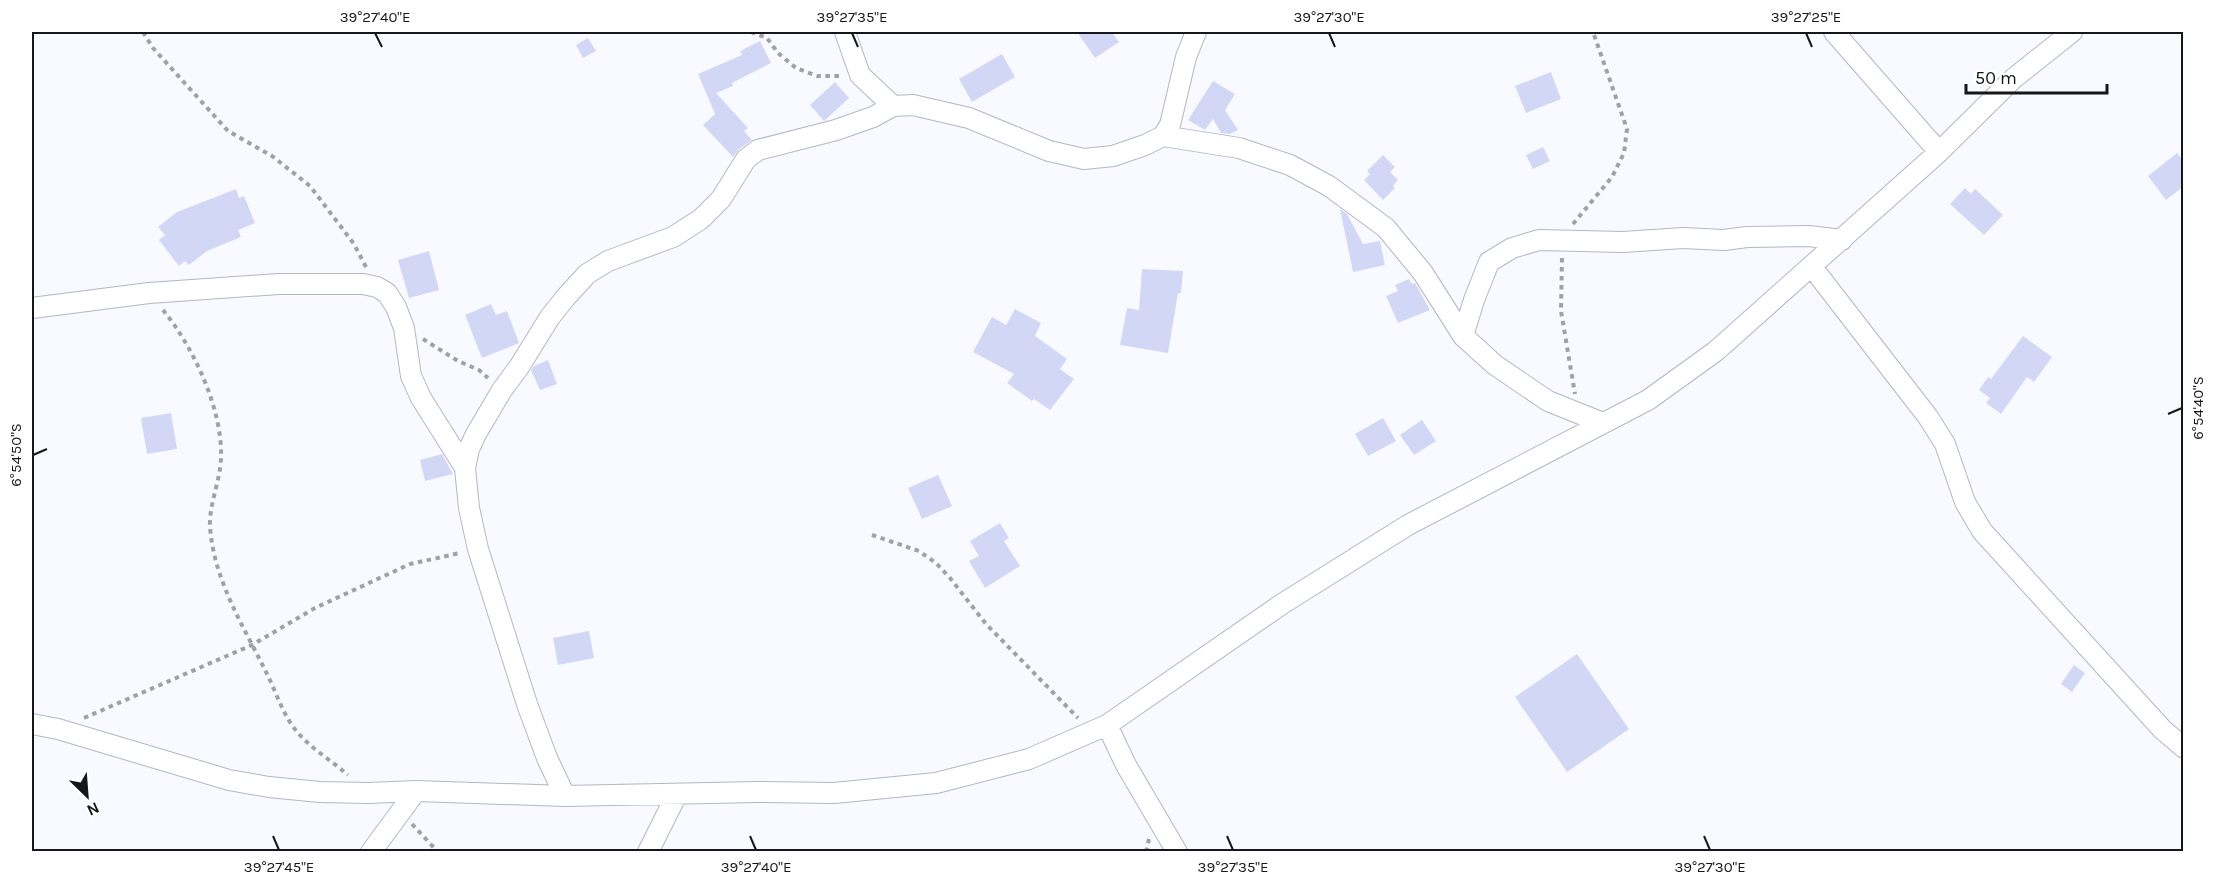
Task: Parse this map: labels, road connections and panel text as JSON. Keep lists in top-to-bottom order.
{
  "scale_bar": "50 m",
  "north": "bottom right",
  "coordinates": [
    "39°27'40\"E",
    "39°27'35\"E",
    "39°27'30\"E",
    "39°27'25\"E",
    "6°54'40\"S",
    "6°54'50\"S",
    "39°27'45\"E"
  ]
}
